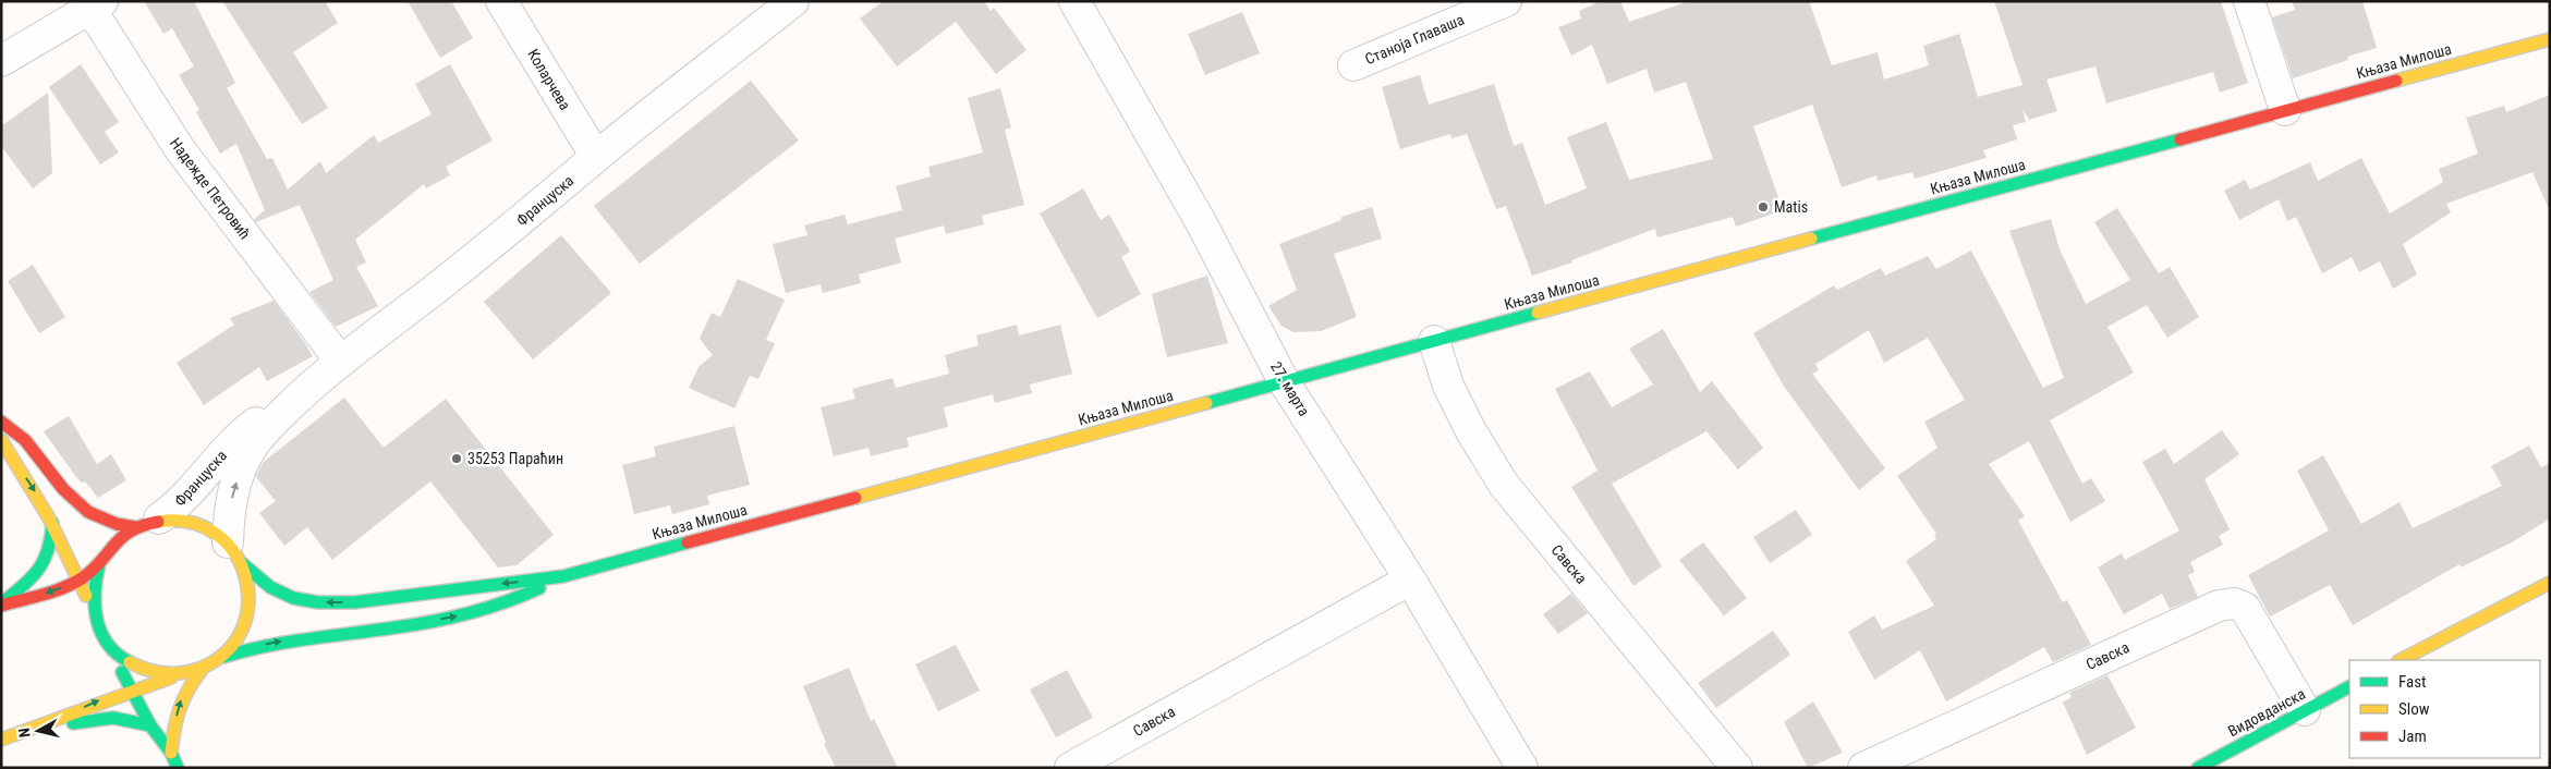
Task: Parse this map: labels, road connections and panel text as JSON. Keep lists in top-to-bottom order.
{
  "streets": {
    "main road": ["Књаза Милоша", "Видовданска"],
    "street": [
      "Станоја Главаша",
      "Коларчева",
      "Надежде Петровић",
      "Француска",
      "27. марта",
      "Савска"
    ]
  },
  "crossings": [
    ["Књаза Милоша", "Француска"],
    ["Књаза Милоша", "27. марта"],
    ["Књаза Милоша", "Савска"],
    ["Коларчева", "Француска"],
    ["Надежде Петровић", "Француска"],
    ["27. марта", "Савска"],
    ["Савска", "Видовданска"]
  ],
  "places": ["Matis", "35253 Параћин"],
  "legend": ["Fast", "Slow", "Jam"],
  "north": "left"
}
